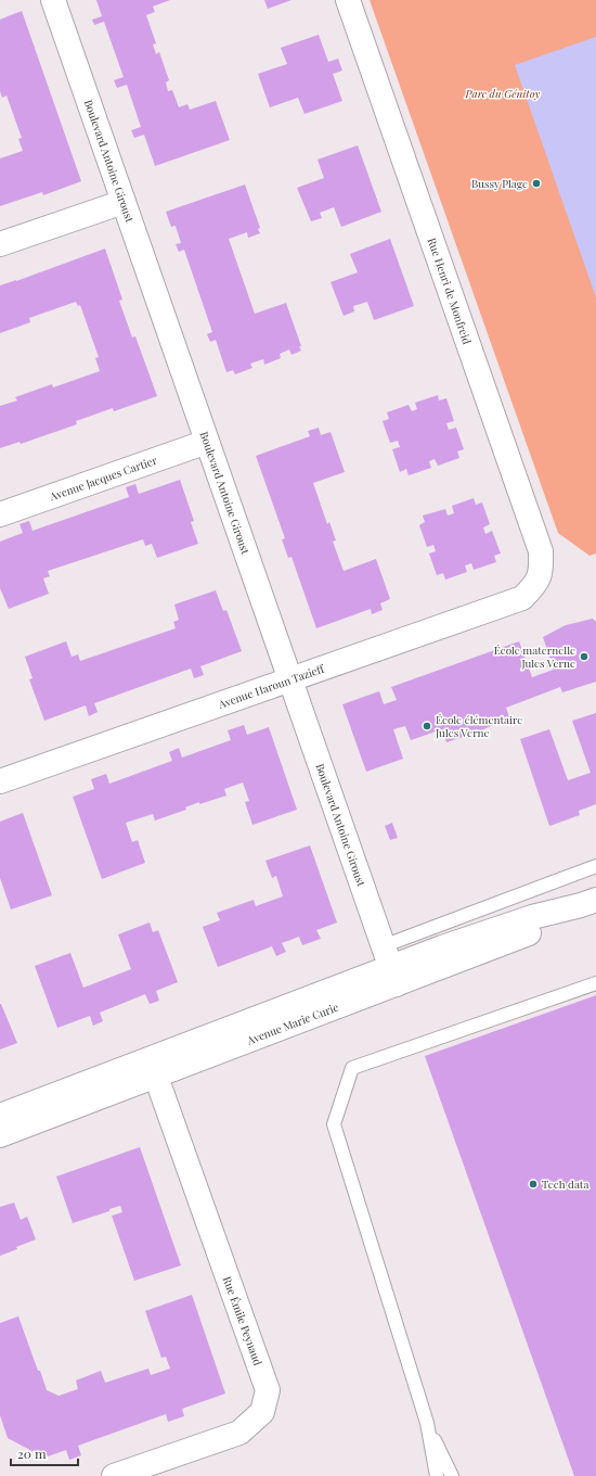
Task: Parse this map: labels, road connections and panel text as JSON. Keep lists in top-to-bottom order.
{
  "streets": {
    "street": [
      "Boulevard Antoine Giroust",
      "Rue Henri de Monfreid",
      "Avenue Jacques Cartier",
      "Avenue Haroun Tazieff",
      "Avenue Marie Curie",
      "Rue Émile Peynaud"
    ]
  },
  "crossings": [
    ["Boulevard Antoine Giroust", "Avenue Jacques Cartier"],
    ["Boulevard Antoine Giroust", "Avenue Haroun Tazieff"],
    ["Boulevard Antoine Giroust", "Avenue Marie Curie"],
    ["Rue Henri de Monfreid", "Avenue Haroun Tazieff"],
    ["Avenue Marie Curie", "Rue Émile Peynaud"]
  ],
  "parks": ["Parc du Génitoy"],
  "places": [
    "Bussy Plage",
    "École maternelle Jules Verne",
    "École élémentaire Jules Verne",
    "Tech data"
  ],
  "scale_bar": "20 m"
}
